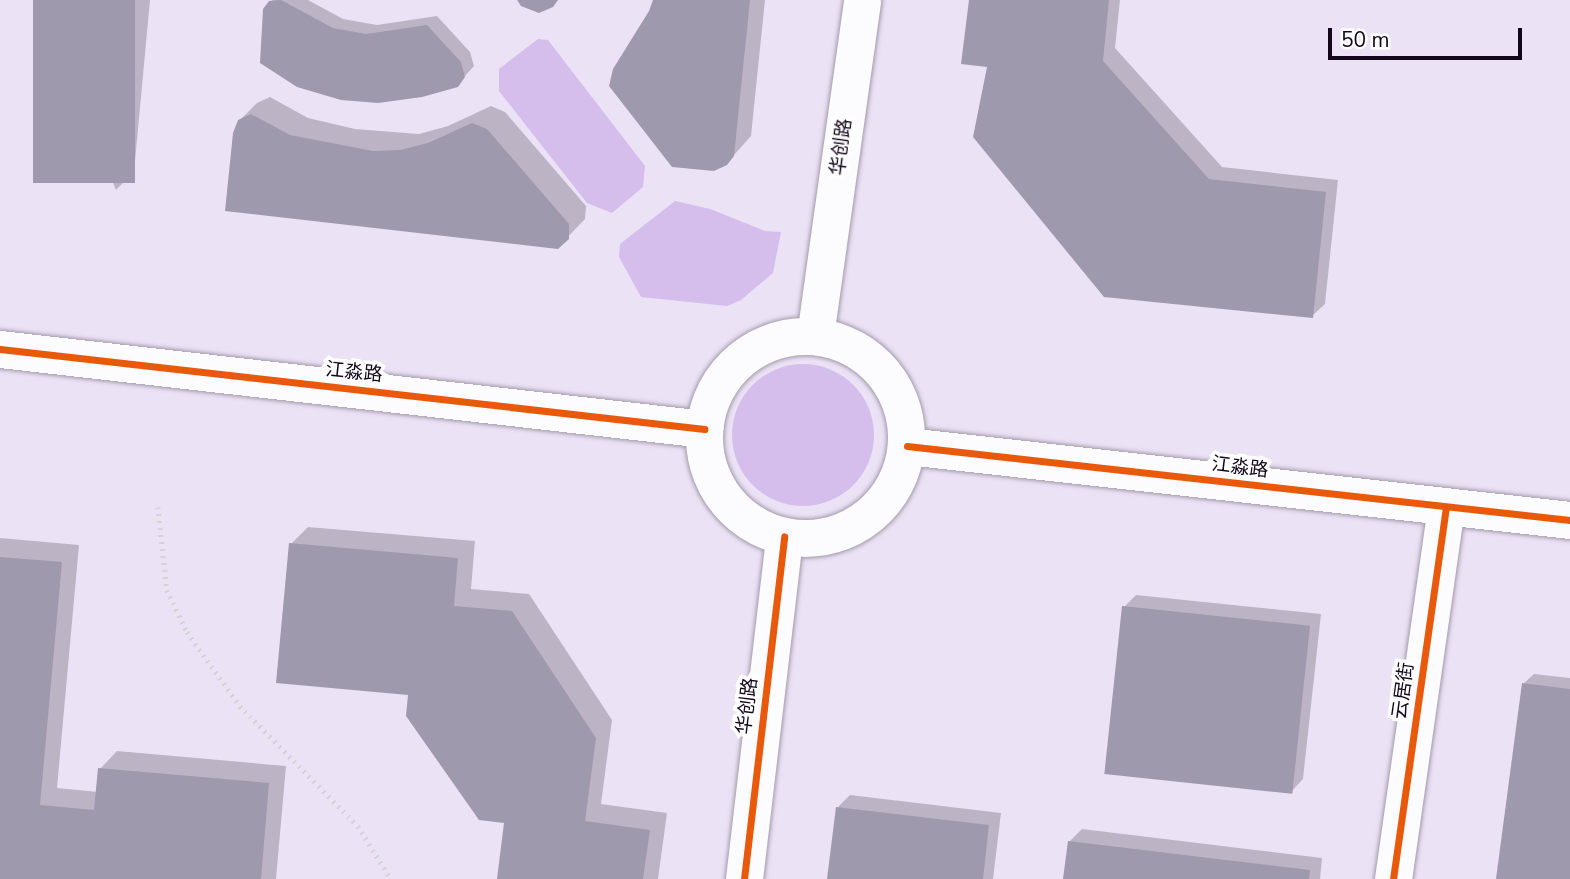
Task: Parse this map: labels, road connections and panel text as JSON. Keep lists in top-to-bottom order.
{
  "streets": {
    "street": ["华创路", "江淼路", "云居街"]
  },
  "crossings": [
    ["华创路", "江淼路"],
    ["江淼路", "云居街"]
  ],
  "scale_bar": "50 m"
}
